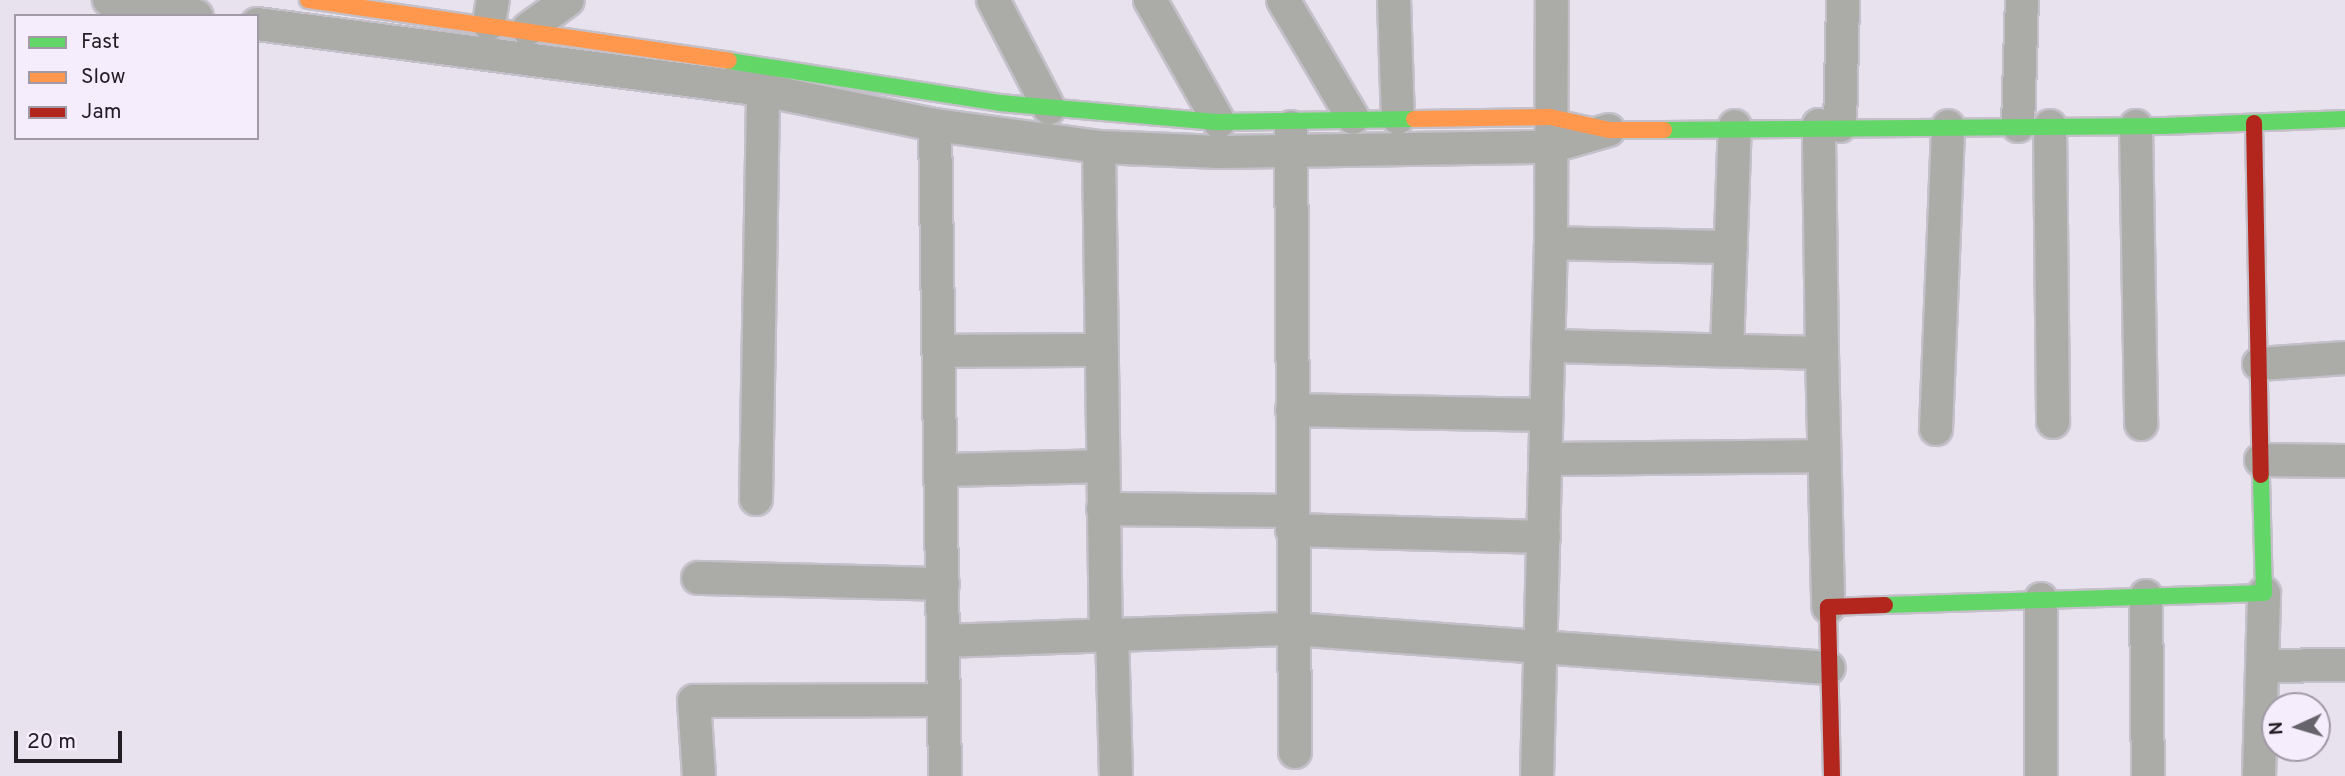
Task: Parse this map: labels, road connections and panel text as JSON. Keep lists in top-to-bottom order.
{
  "legend": ["Fast", "Slow", "Jam"],
  "scale_bar": "20 m",
  "north": "left"
}
